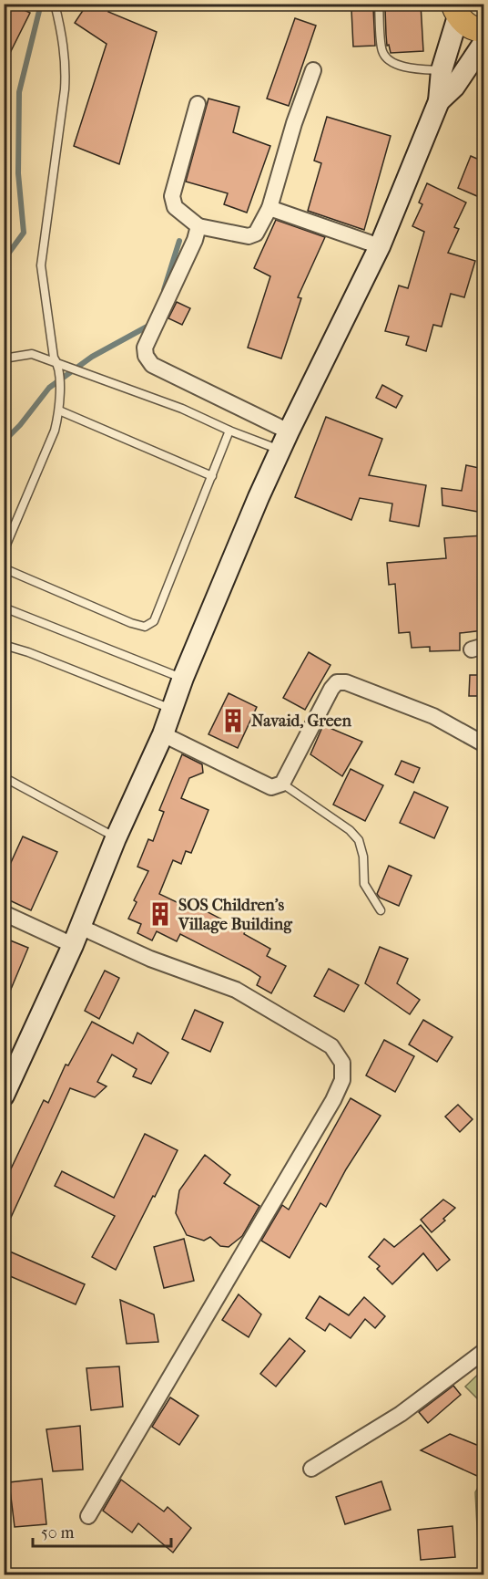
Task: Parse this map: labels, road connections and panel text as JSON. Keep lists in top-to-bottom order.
{
  "places": {
    "building": ["Navaid, Green", "SOS Children's Village Building"]
  },
  "scale_bar": "50 m"
}
